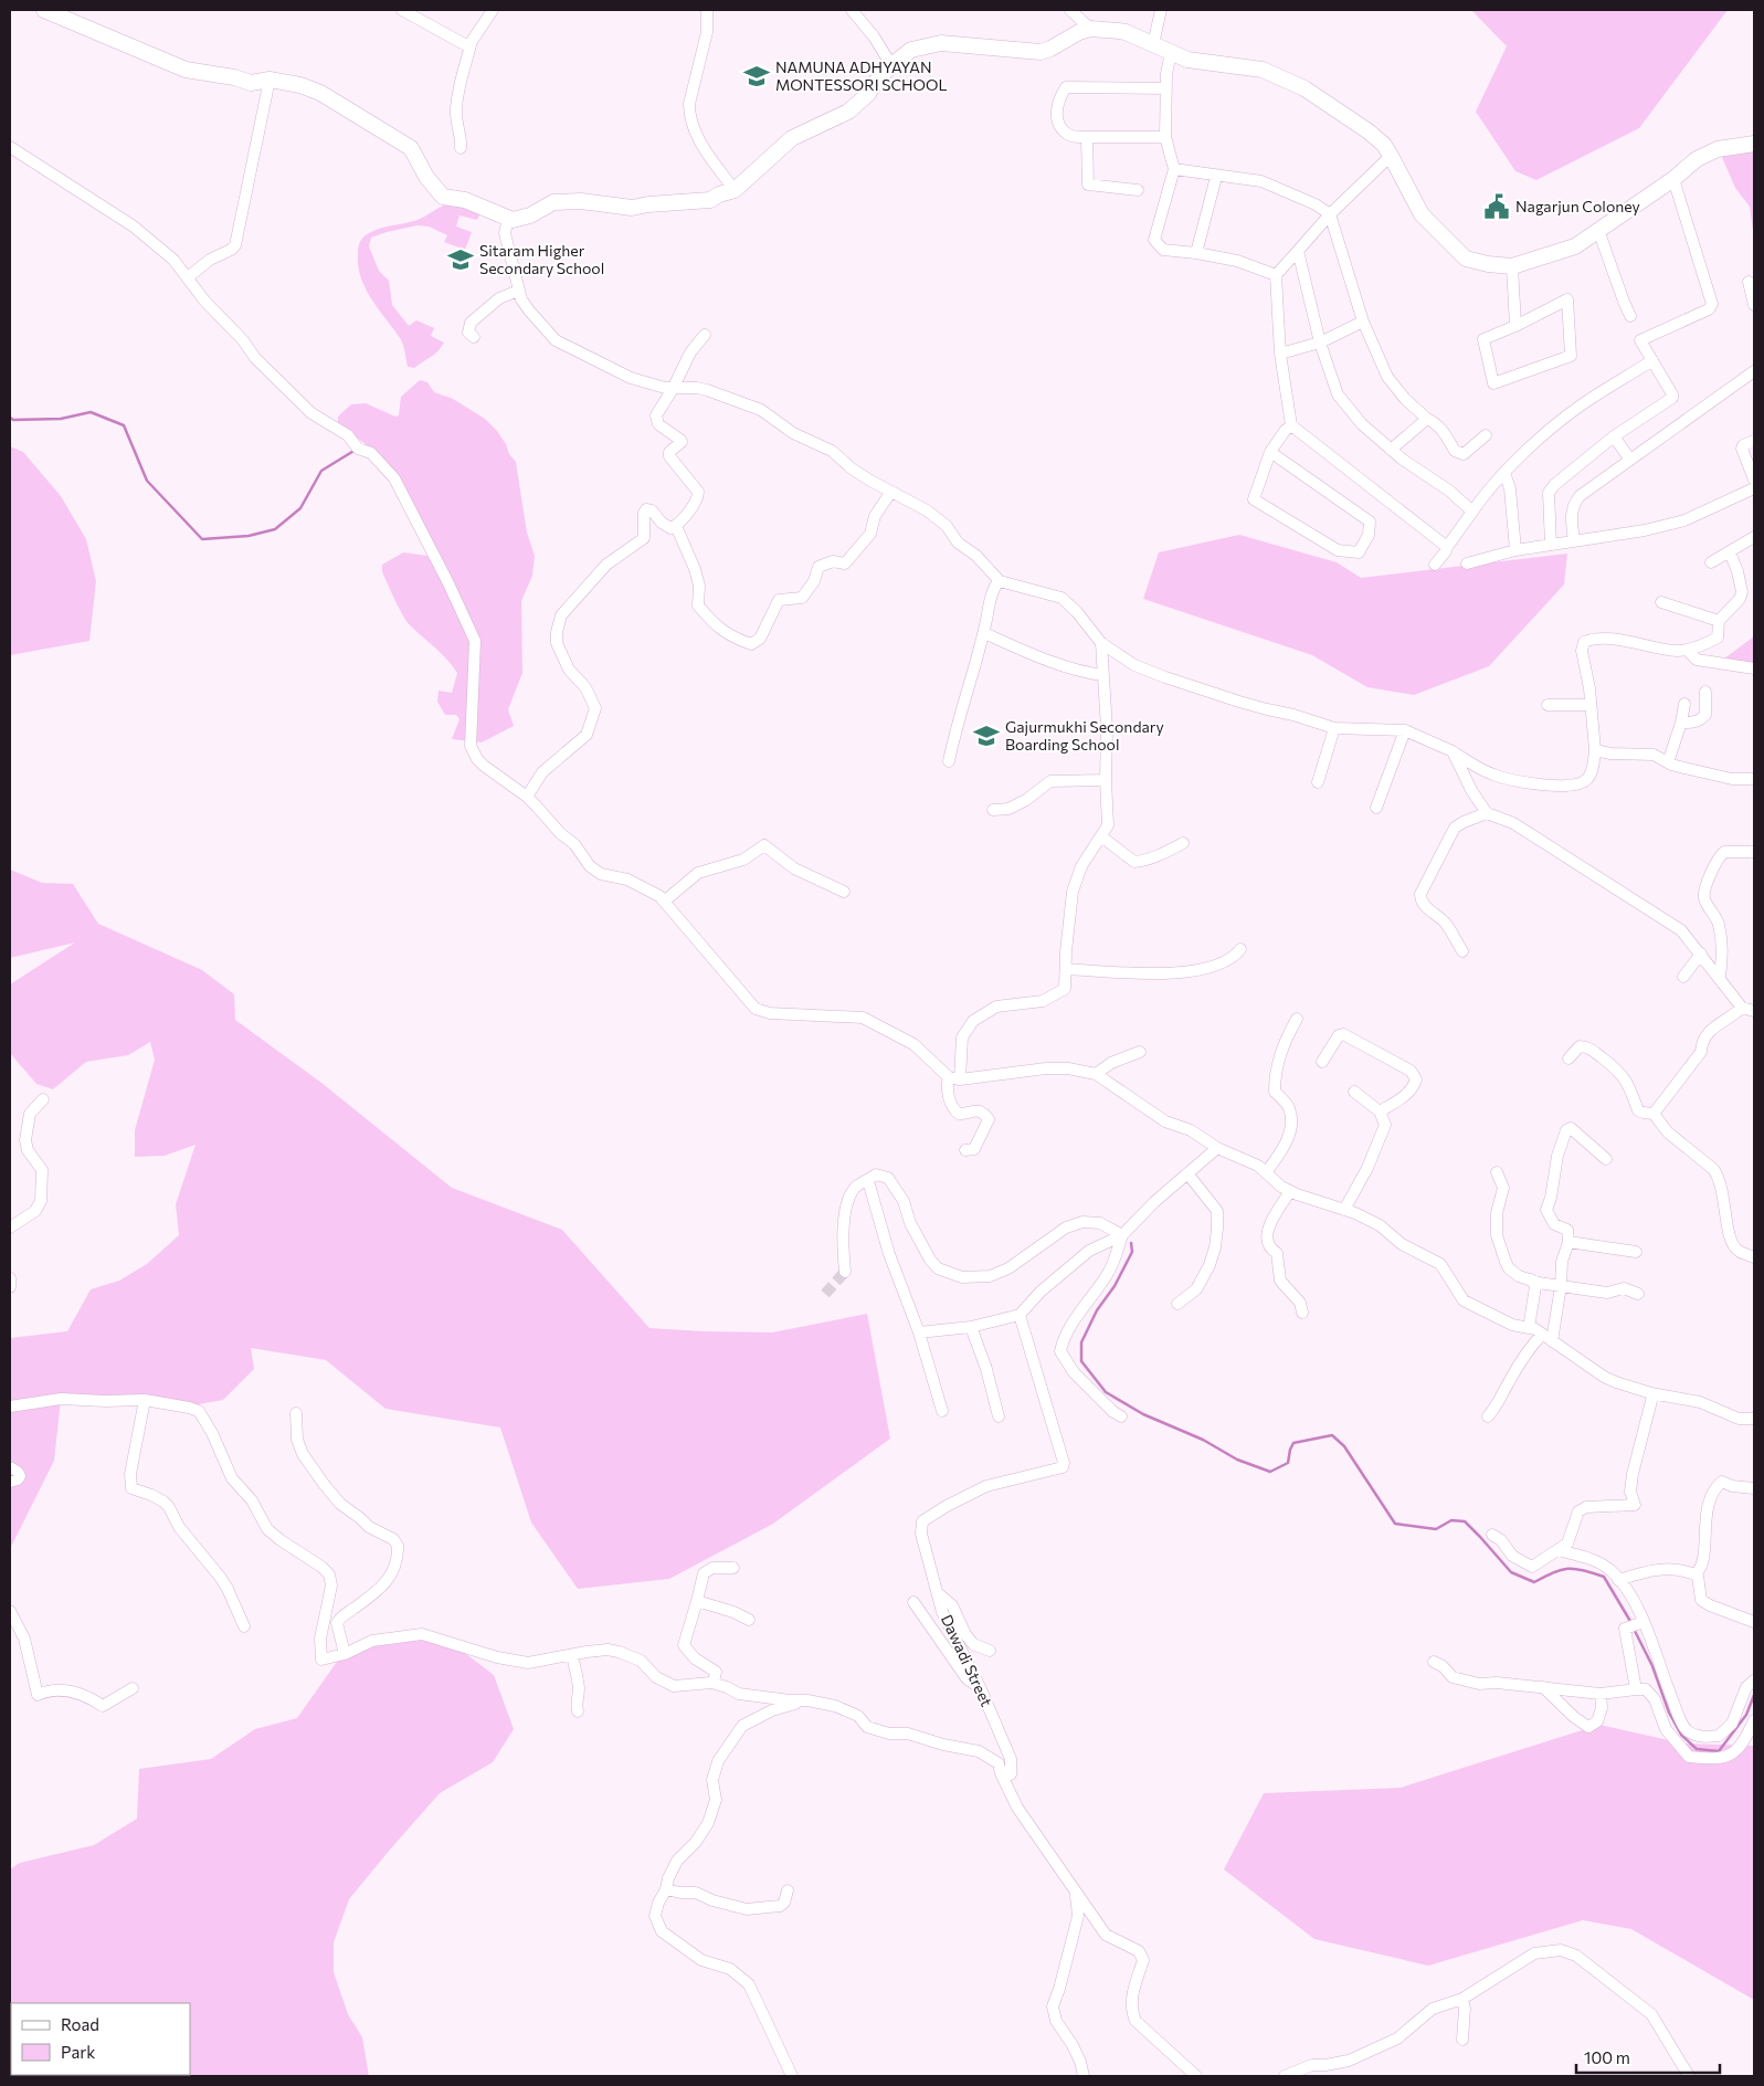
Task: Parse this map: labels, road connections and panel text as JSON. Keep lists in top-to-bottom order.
{
  "streets": {
    "street": ["Dawadi Street"]
  },
  "places": {
    "school or university": ["NAMUNA ADHYAYAN MONTESSORI SCHOOL", "Sitaram Higher Secondary School", "Gajurmukhi Secondary Boarding School"],
    "public building": ["Nagarjun Coloney"]
  },
  "legend": ["Road", "Park"],
  "scale_bar": "100 m"
}
